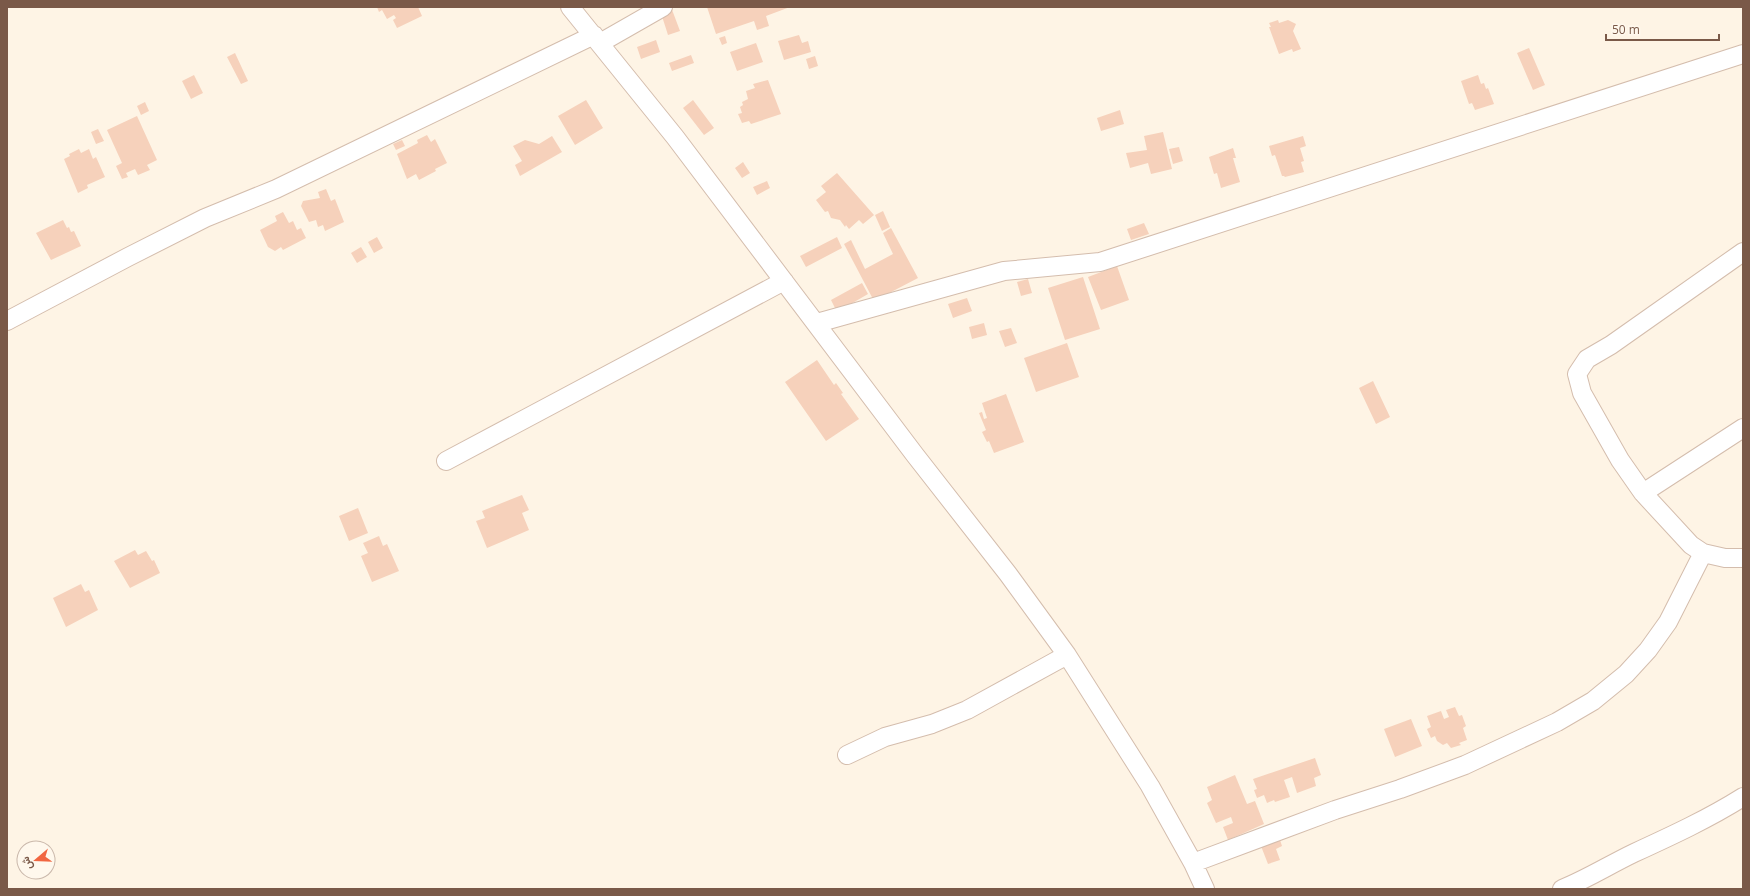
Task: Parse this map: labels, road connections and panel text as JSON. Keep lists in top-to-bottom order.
{
  "scale_bar": "50 m",
  "north": "left"
}
